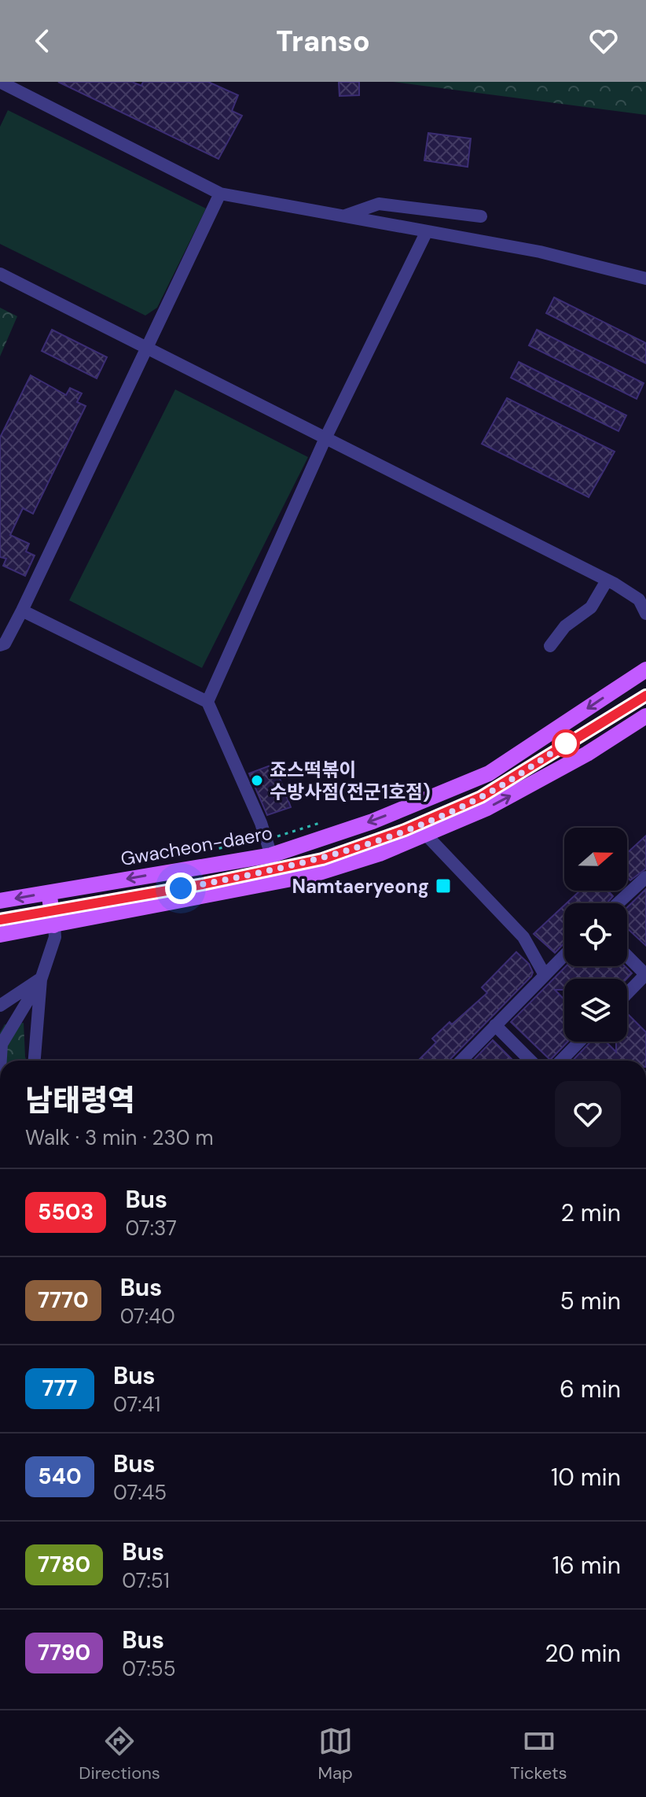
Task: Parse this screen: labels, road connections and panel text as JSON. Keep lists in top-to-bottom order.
{
  "streets": {
    "main road": ["Gwacheon-daero"]
  },
  "places": {
    "other": ["죠스떡볶이 수방사점(전군1호점)"],
    "transit": ["Namtaeryeong"]
  },
  "lines": ["bus line 5503"],
  "north": "right",
  "page": {
    "header": "Transo",
    "heading": ["남태령역", "Walk · 3 min · 230 m"],
    "list": [
      {
        "mark": "5503",
        "name": "Bus",
        "note": "07:37",
        "value": "2 min"
      },
      {
        "mark": "7770",
        "name": "Bus",
        "note": "07:40",
        "value": "5 min"
      },
      {
        "mark": "777",
        "name": "Bus",
        "note": "07:41",
        "value": "6 min"
      },
      {
        "mark": "540",
        "name": "Bus",
        "note": "07:45",
        "value": "10 min"
      },
      {
        "mark": "7780",
        "name": "Bus",
        "note": "07:51",
        "value": "16 min"
      },
      {
        "mark": "7790",
        "name": "Bus",
        "note": "07:55",
        "value": "20 min"
      }
    ],
    "tabs": ["Directions", "Map", "Tickets"]
  }
}
